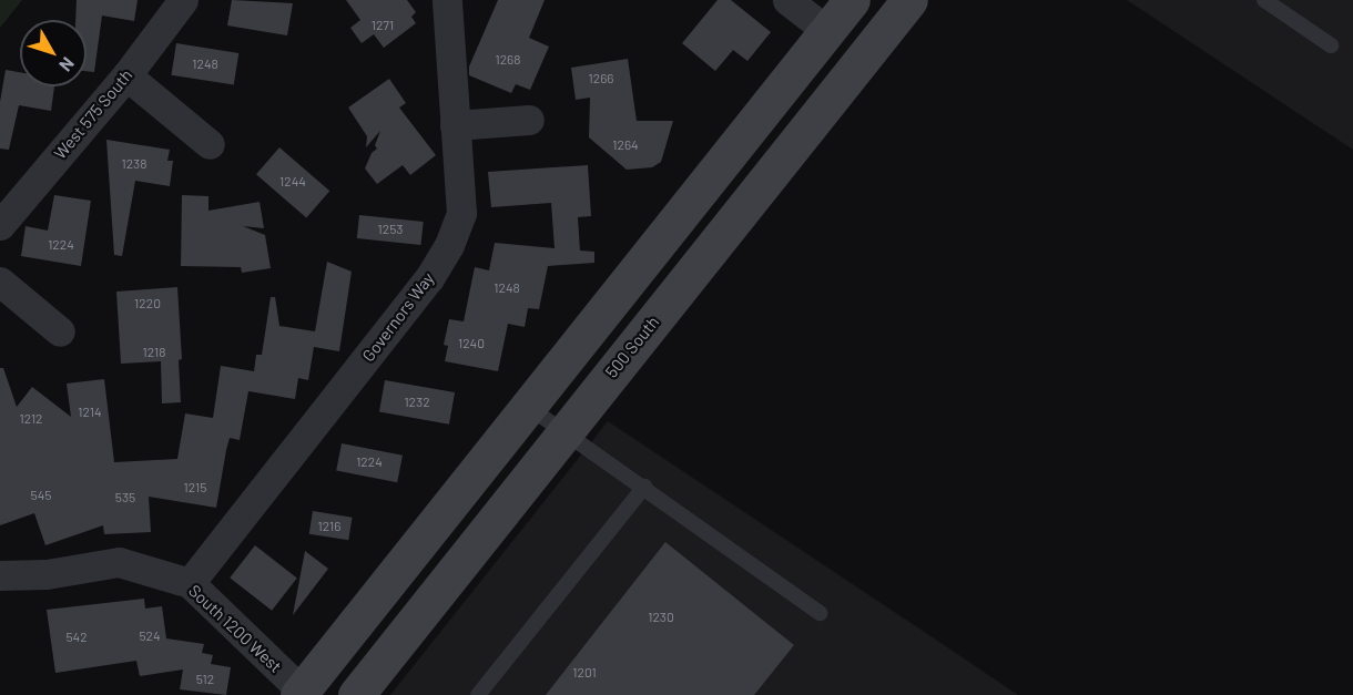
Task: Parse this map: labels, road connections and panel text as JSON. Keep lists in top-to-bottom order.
{
  "streets": {
    "main road": ["500 South"],
    "street": ["West 575 South", "Governors Way", "South 1200 West"]
  },
  "crossings": [
    ["Governors Way", "South 1200 West"]
  ],
  "house_numbers": [
    "1271",
    "1268",
    "1248",
    "1266",
    "1264",
    "1238",
    "1244",
    "1253",
    "1224",
    "1248",
    "1220",
    "1240",
    "1218",
    "1232",
    "1214",
    "1212",
    "1224",
    "1215",
    "545",
    "535",
    "1216",
    "1230",
    "524",
    "542",
    "1201",
    "512"
  ],
  "north": "bottom right"
}
